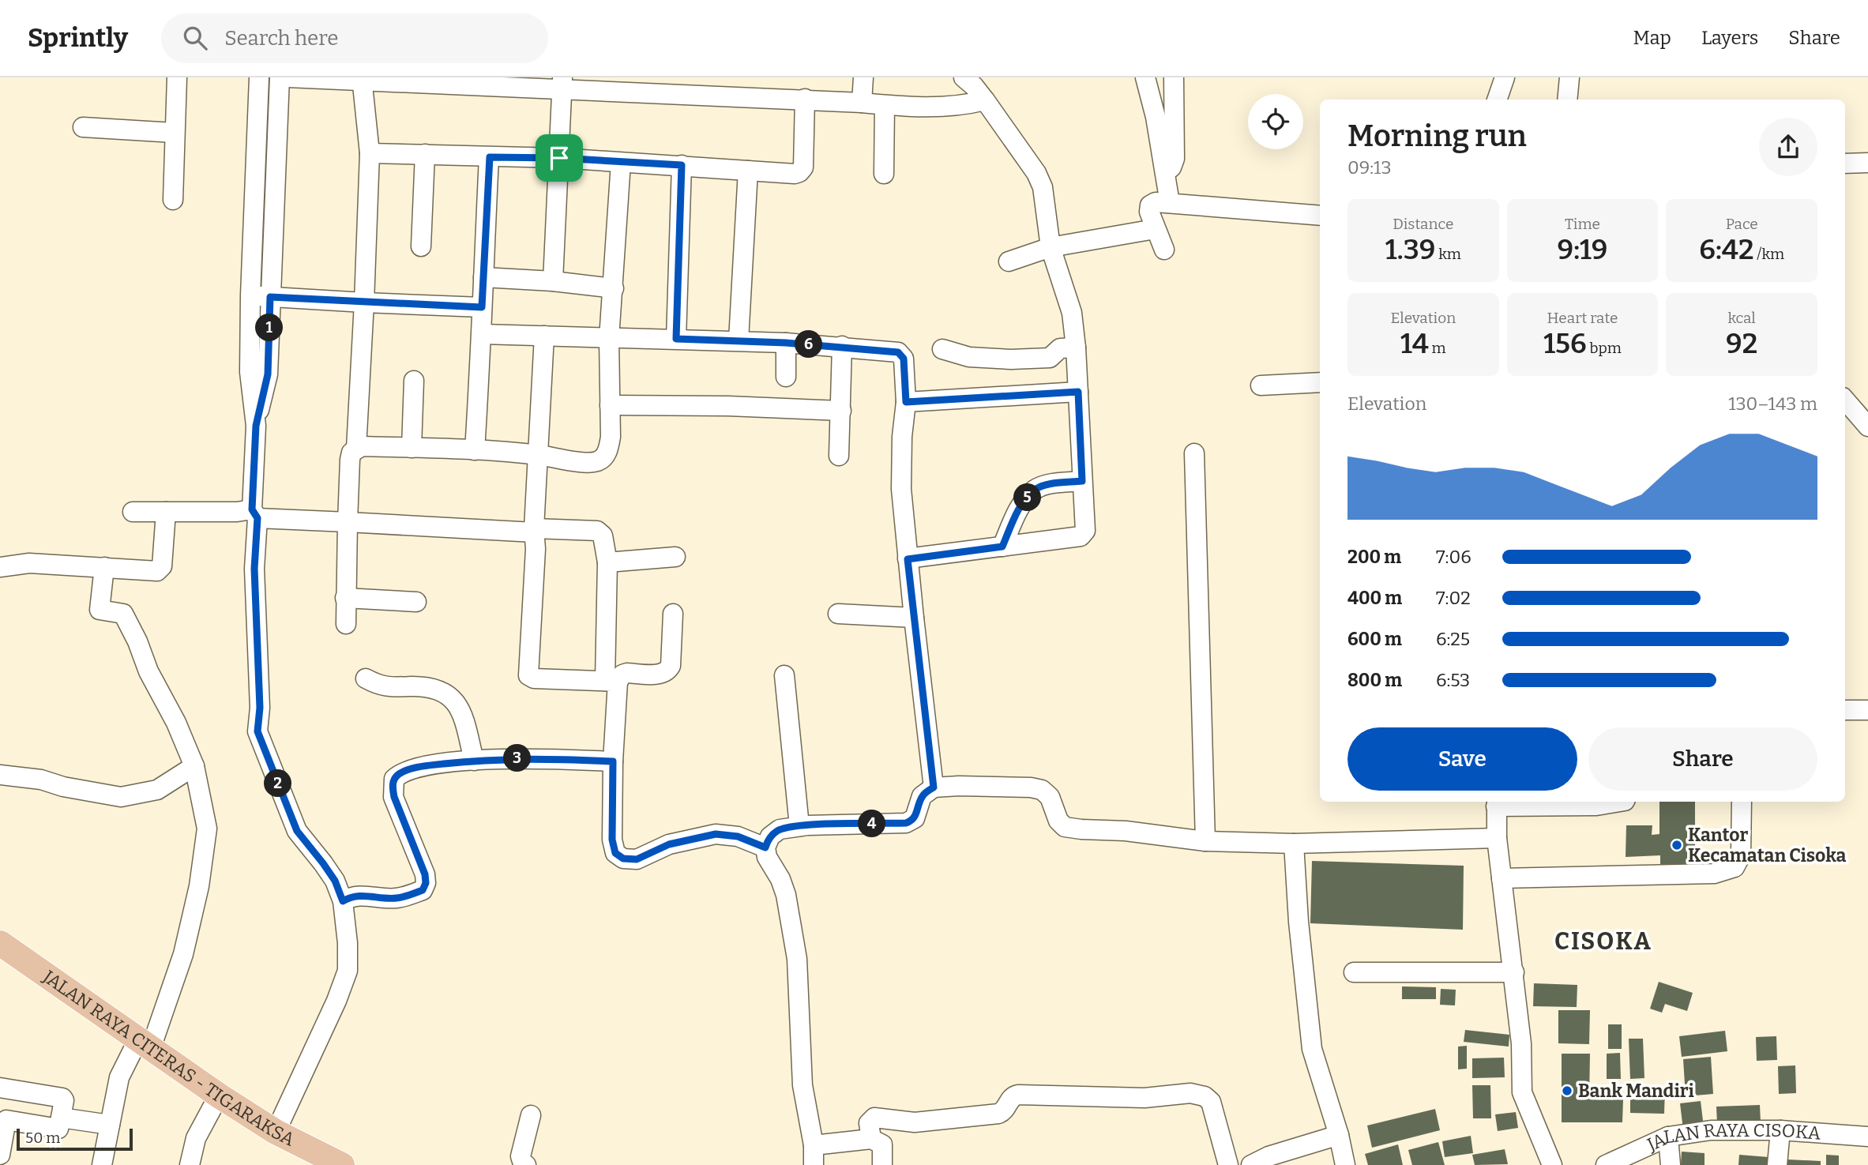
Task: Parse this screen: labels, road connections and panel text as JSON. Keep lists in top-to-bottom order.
{
  "streets": {
    "main road": ["JALAN RAYA CITERAS - TIGARAKSA"],
    "street": ["JALAN RAYA CISOKA"]
  },
  "districts": ["CISOKA"],
  "places": ["Kantor Kecamatan Cisoka", "Bank Mandiri"],
  "scale_bar": "50 m",
  "page": {
    "header": "Sprintly",
    "search": "Search here",
    "nav": ["Map", "Layers", "Share"],
    "heading": ["Morning run", "09:13"],
    "stats": [
      ["Distance", "1.39 km"],
      ["Time", "9:19"],
      ["Pace", "6:42 /km"],
      ["Elevation", "14 m"],
      ["Heart rate", "156 bpm"],
      ["kcal", "92"]
    ],
    "pins": [
      "1",
      "6",
      "5",
      "3",
      "2",
      "4"
    ],
    "chart": ["Elevation", "130–143 m"],
    "list": [
      {
        "name": "200 m",
        "note": "7:06"
      },
      {
        "name": "400 m",
        "note": "7:02"
      },
      {
        "name": "600 m",
        "note": "6:25"
      },
      {
        "name": "800 m",
        "note": "6:53"
      }
    ],
    "buttons": ["Save", "Share"],
    "scale": "50 m"
  }
}
